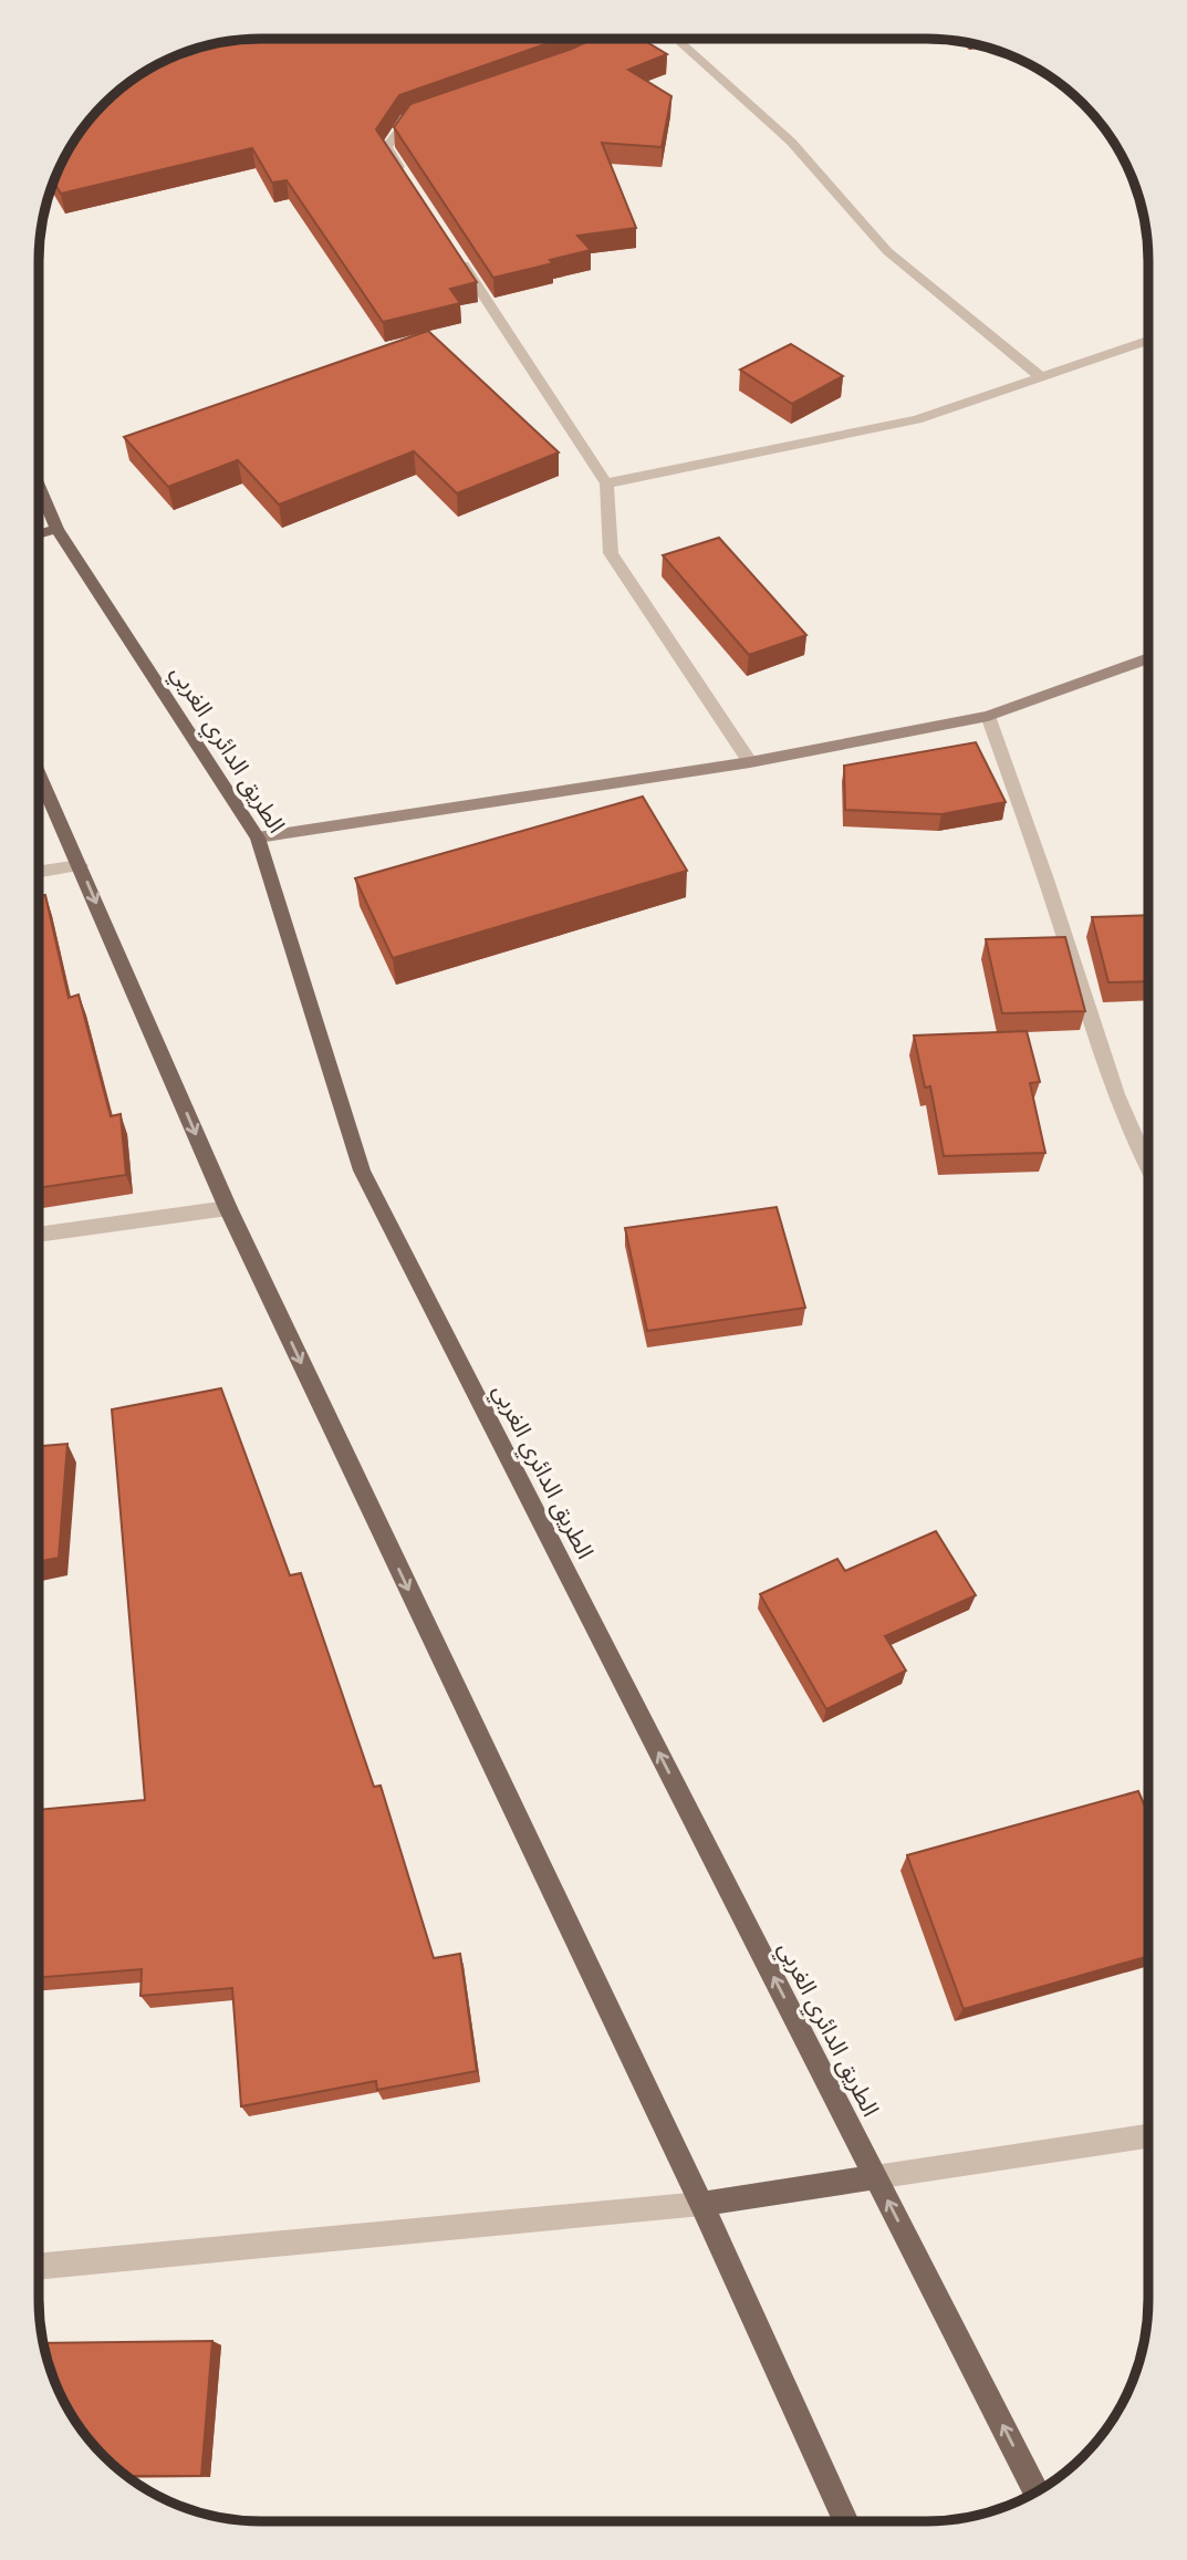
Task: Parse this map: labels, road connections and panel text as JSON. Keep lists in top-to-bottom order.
{
  "streets": {
    "main road": ["الطريق الدائري الغربي"]
  }
}
